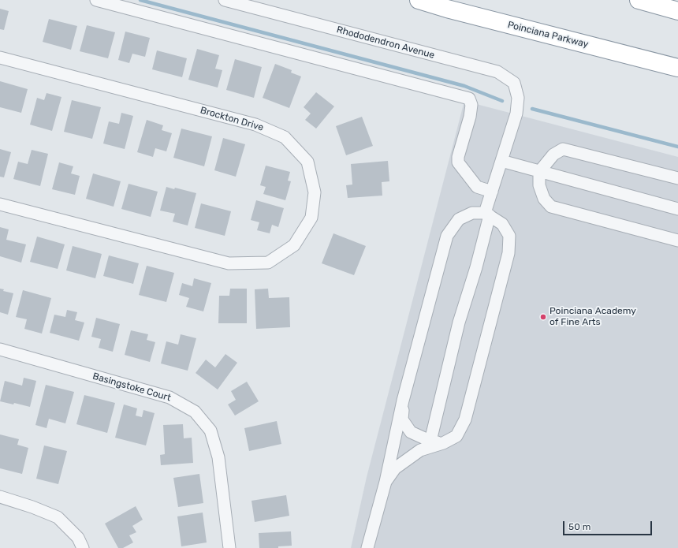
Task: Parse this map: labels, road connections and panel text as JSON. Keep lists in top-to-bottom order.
{
  "streets": {
    "highway": ["Poinciana Parkway"],
    "street": ["Rhododendron Avenue", "Brockton Drive", "Basingstoke Court"]
  },
  "places": ["Poinciana Academy of Fine Arts"],
  "scale_bar": "50 m"
}
